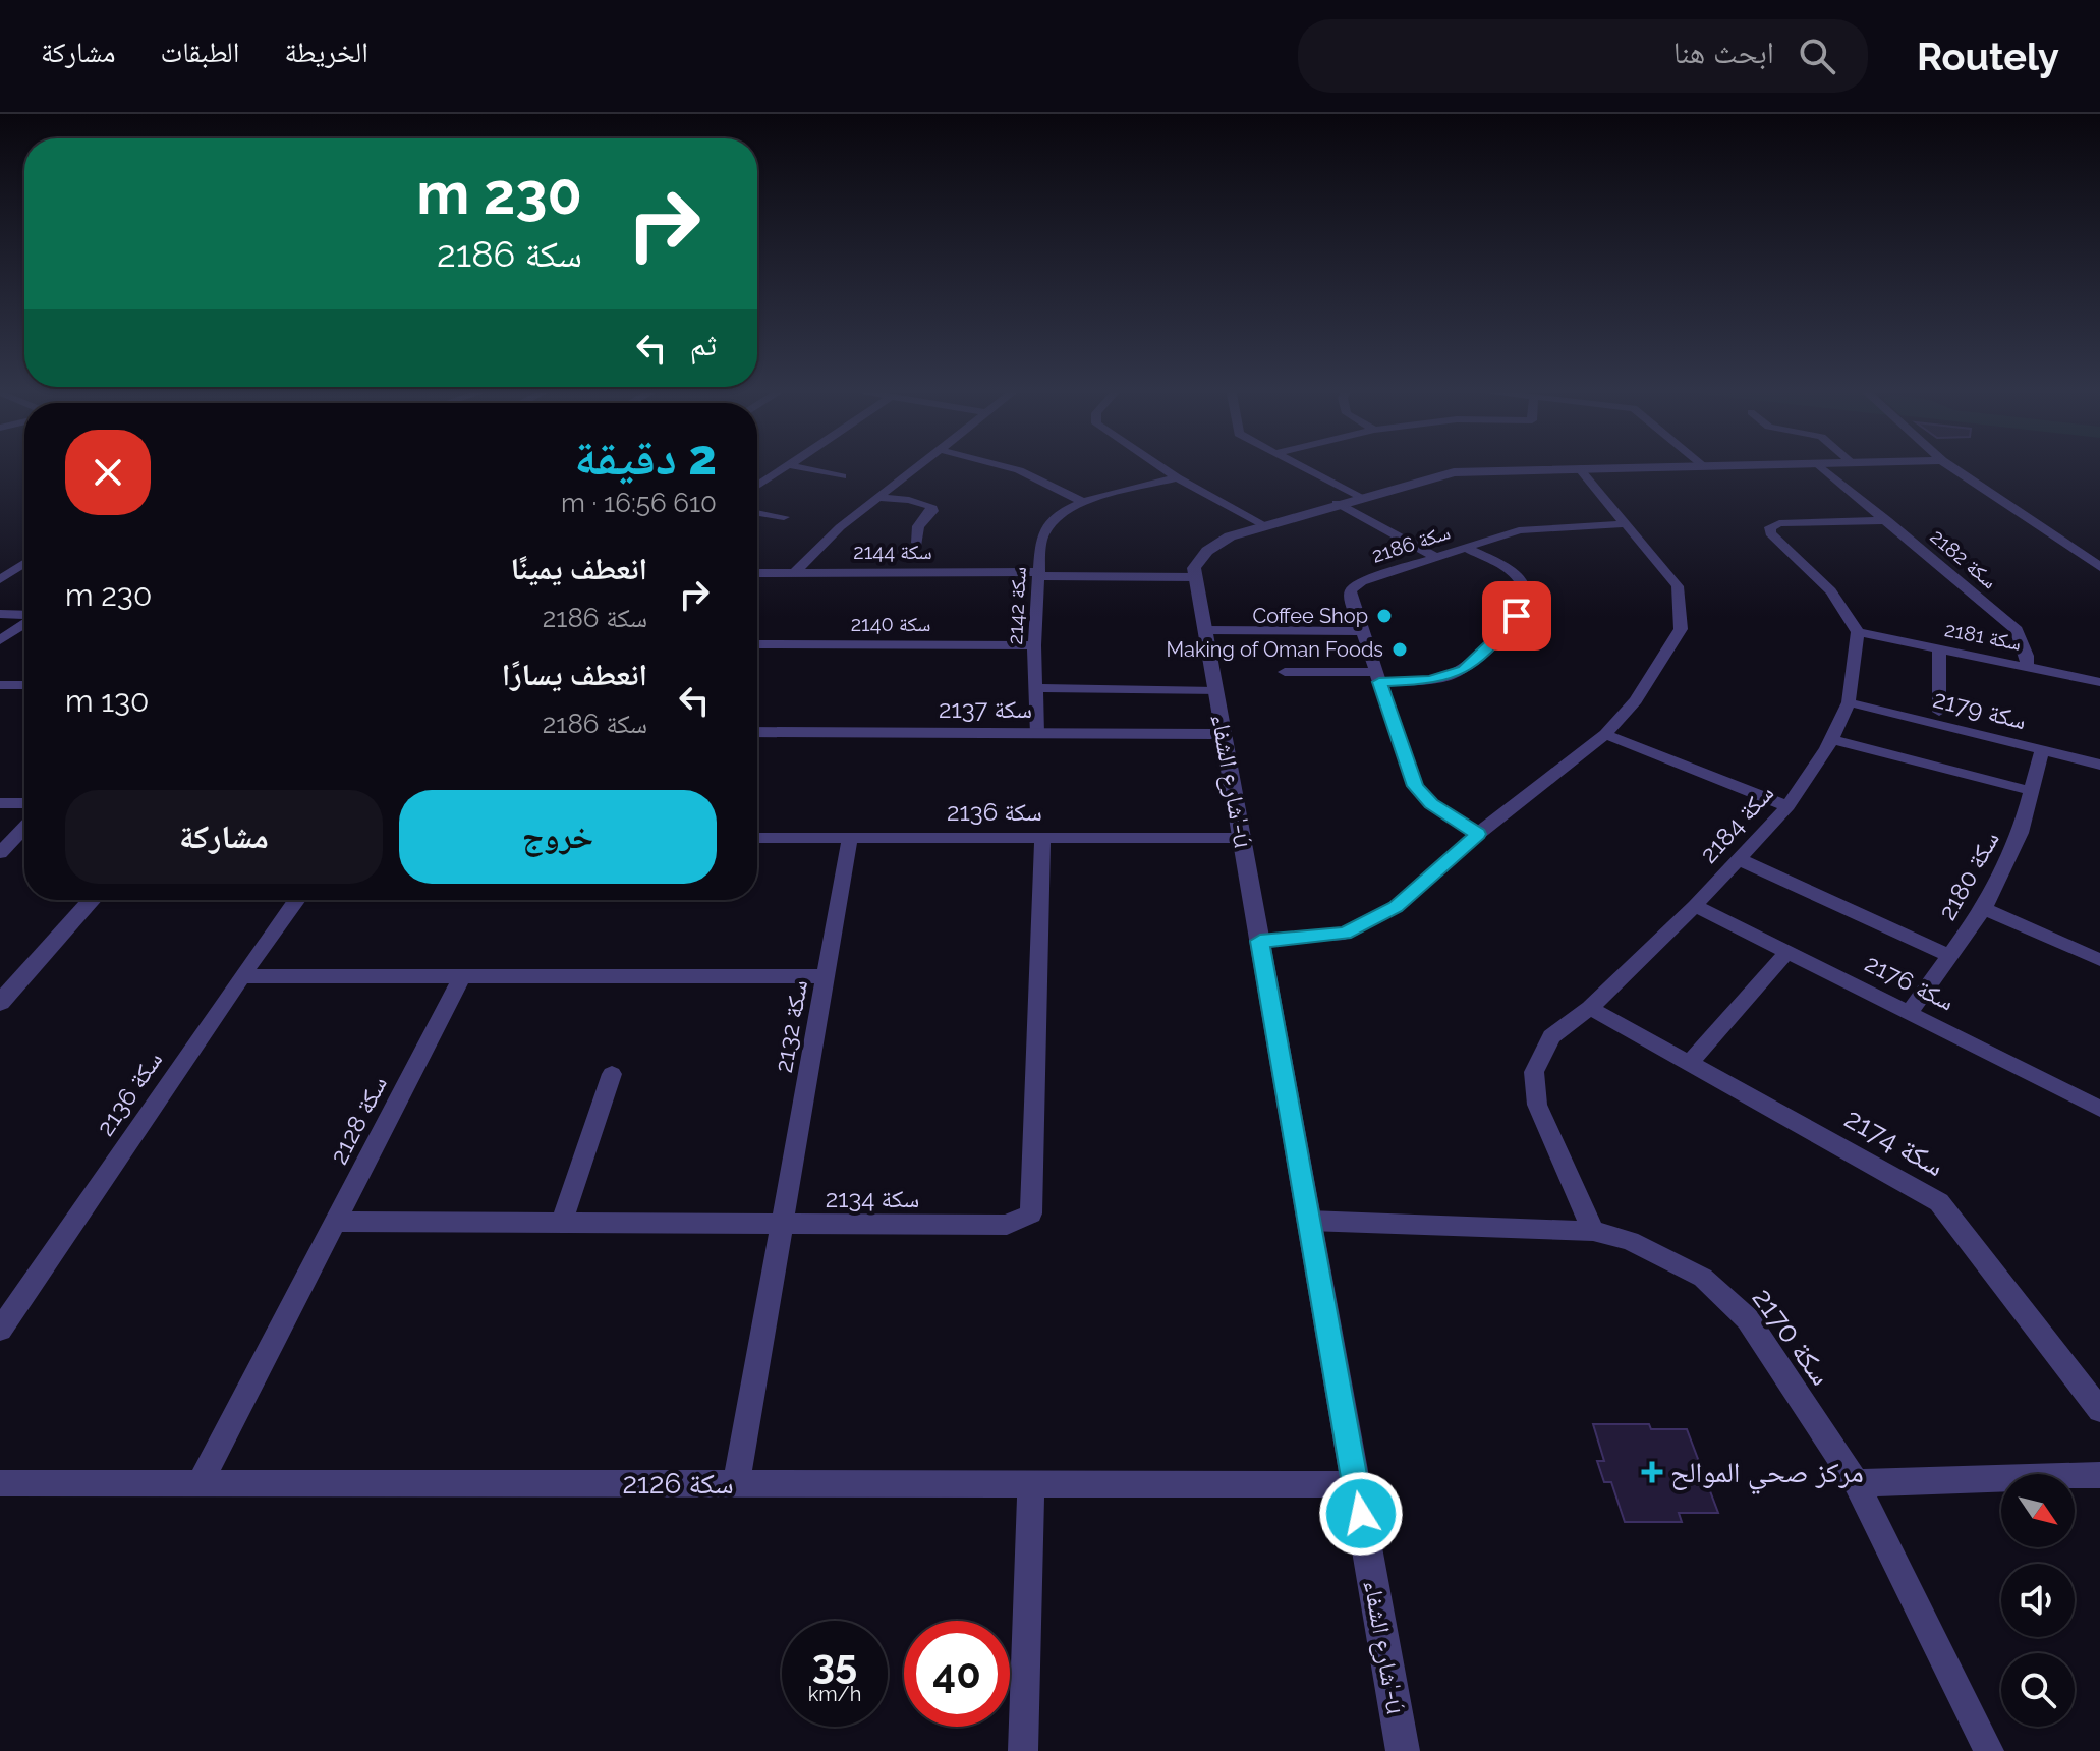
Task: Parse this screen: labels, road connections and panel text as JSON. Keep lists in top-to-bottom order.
{
  "streets": {
    "street": [
      "سكة 2186",
      "سكة 2144",
      "سكة 2182",
      "سكة 2142",
      "سكة 2140",
      "سكة 2181",
      "سكة 2137",
      "سكة 2179",
      "شارع الشفاء'-ú",
      "سكة 2136",
      "سكة 2184",
      "سكة 2180",
      "سكة 2176",
      "سكة 2132",
      "سكة 2128",
      "سكة 2174",
      "سكة 2134",
      "سكة 2170",
      "سكة 2126"
    ]
  },
  "crossings": [
    ["سكة 2144", "سكة 2142"],
    ["سكة 2144", "شارع الشفاء'-ú"],
    ["سكة 2182", "سكة 2181"],
    ["سكة 2142", "سكة 2140"],
    ["سكة 2142", "سكة 2137"],
    ["سكة 2181", "سكة 2184"],
    ["سكة 2137", "شارع الشفاء'-ú"],
    ["سكة 2179", "سكة 2184"],
    ["سكة 2179", "سكة 2180"],
    ["شارع الشفاء'-ú", "سكة 2136"],
    ["شارع الشفاء'-ú", "سكة 2170"],
    ["شارع الشفاء'-ú", "سكة 2126"],
    ["سكة 2136", "سكة 2132"],
    ["سكة 2136", "سكة 2134"],
    ["سكة 2184", "سكة 2176"],
    ["سكة 2184", "سكة 2174"],
    ["سكة 2184", "سكة 2170"],
    ["سكة 2180", "سكة 2176"],
    ["سكة 2132", "سكة 2134"],
    ["سكة 2132", "سكة 2126"],
    ["سكة 2128", "سكة 2134"],
    ["سكة 2128", "سكة 2126"]
  ],
  "places": {
    "other": ["Coffee Shop", "Making of Oman Foods"],
    "health": ["مركز صحي الموالح"]
  },
  "north": "bottom right",
  "page": {
    "header": "Routely",
    "search": "ابحث هنا",
    "nav": ["الخريطة", "الطبقات", "مشاركة"],
    "turn": ["230 m", "سكة 2186"],
    "then": "ثم",
    "heading": ["2 دقيقة", "610 m · 16:56"],
    "list": [
      {
        "name": "انعطف يمينًا",
        "note": "سكة 2186",
        "value": "230 m"
      },
      {
        "name": "انعطف يسارًا",
        "note": "سكة 2186",
        "value": "130 m"
      }
    ],
    "buttons": ["خروج", "مشاركة"],
    "speed": "35 km/h",
    "limit": "40"
  }
}
